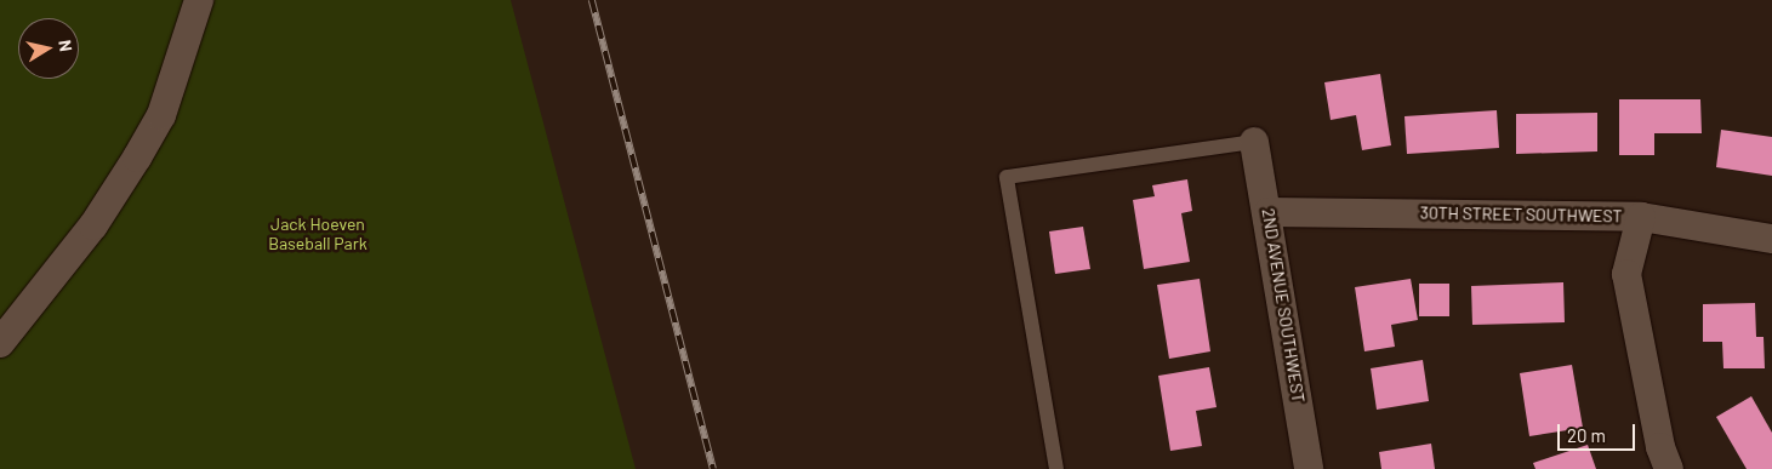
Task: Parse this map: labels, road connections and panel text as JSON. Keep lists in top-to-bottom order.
{
  "streets": {
    "street": ["30TH STREET SOUTHWEST", "2ND AVENUE SOUTHWEST"]
  },
  "crossings": [
    ["30TH STREET SOUTHWEST", "2ND AVENUE SOUTHWEST"]
  ],
  "parks": ["Jack Hoeven Baseball Park"],
  "scale_bar": "20 m",
  "north": "right"
}
